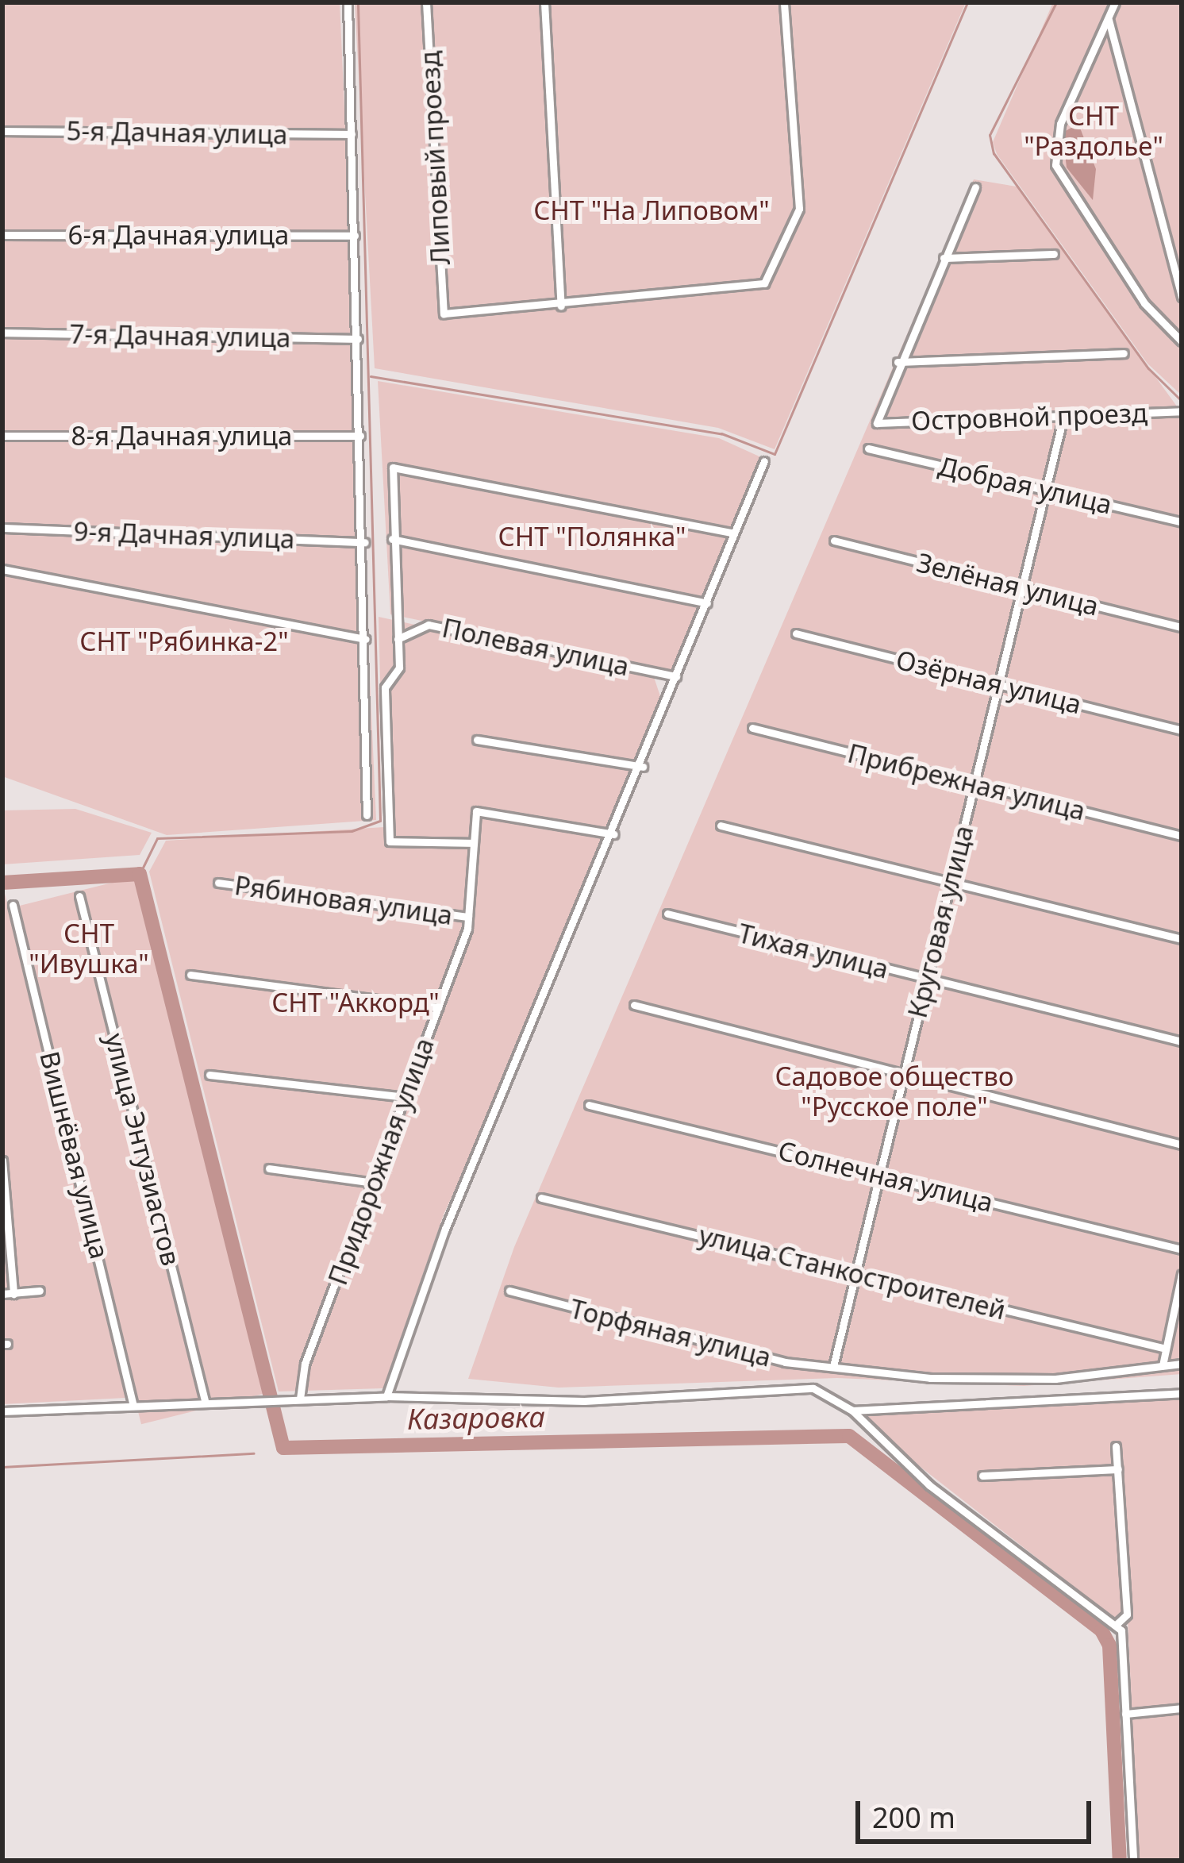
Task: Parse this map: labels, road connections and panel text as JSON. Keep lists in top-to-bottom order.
{
  "streets": {
    "street": [
      "5-я Дачная улица",
      "Липовый проезд",
      "6-я Дачная улица",
      "7-я Дачная улица",
      "Островной проезд",
      "8-я Дачная улица",
      "Добрая улица",
      "9-я Дачная улица",
      "Зелёная улица",
      "Полевая улица",
      "Озёрная улица",
      "Прибрежная улица",
      "Рябиновая улица",
      "Круговая улица",
      "Тихая улица",
      "улица Энтузиастов",
      "Вишнёвая улица",
      "Придорожная улица",
      "Солнечная улица",
      "улица Станкостроителей",
      "Торфяная улица"
    ]
  },
  "crossings": [
    ["Островной проезд", "Круговая улица"],
    ["Добрая улица", "Круговая улица"],
    ["Зелёная улица", "Круговая улица"],
    ["Озёрная улица", "Круговая улица"],
    ["Прибрежная улица", "Круговая улица"],
    ["Рябиновая улица", "Придорожная улица"],
    ["Круговая улица", "Тихая улица"],
    ["Круговая улица", "Солнечная улица"],
    ["Круговая улица", "улица Станкостроителей"],
    ["Круговая улица", "Торфяная улица"]
  ],
  "water": ["Казаровка"],
  "parks": [
    "СНТ \"Раздолье\"",
    "СНТ \"На Липовом\"",
    "СНТ \"Полянка\"",
    "СНТ \"Рябинка-2\"",
    "СНТ \"Ивушка\"",
    "СНТ \"Аккорд\"",
    "Садовое общество \"Русское поле\""
  ],
  "scale_bar": "200 m"
}
